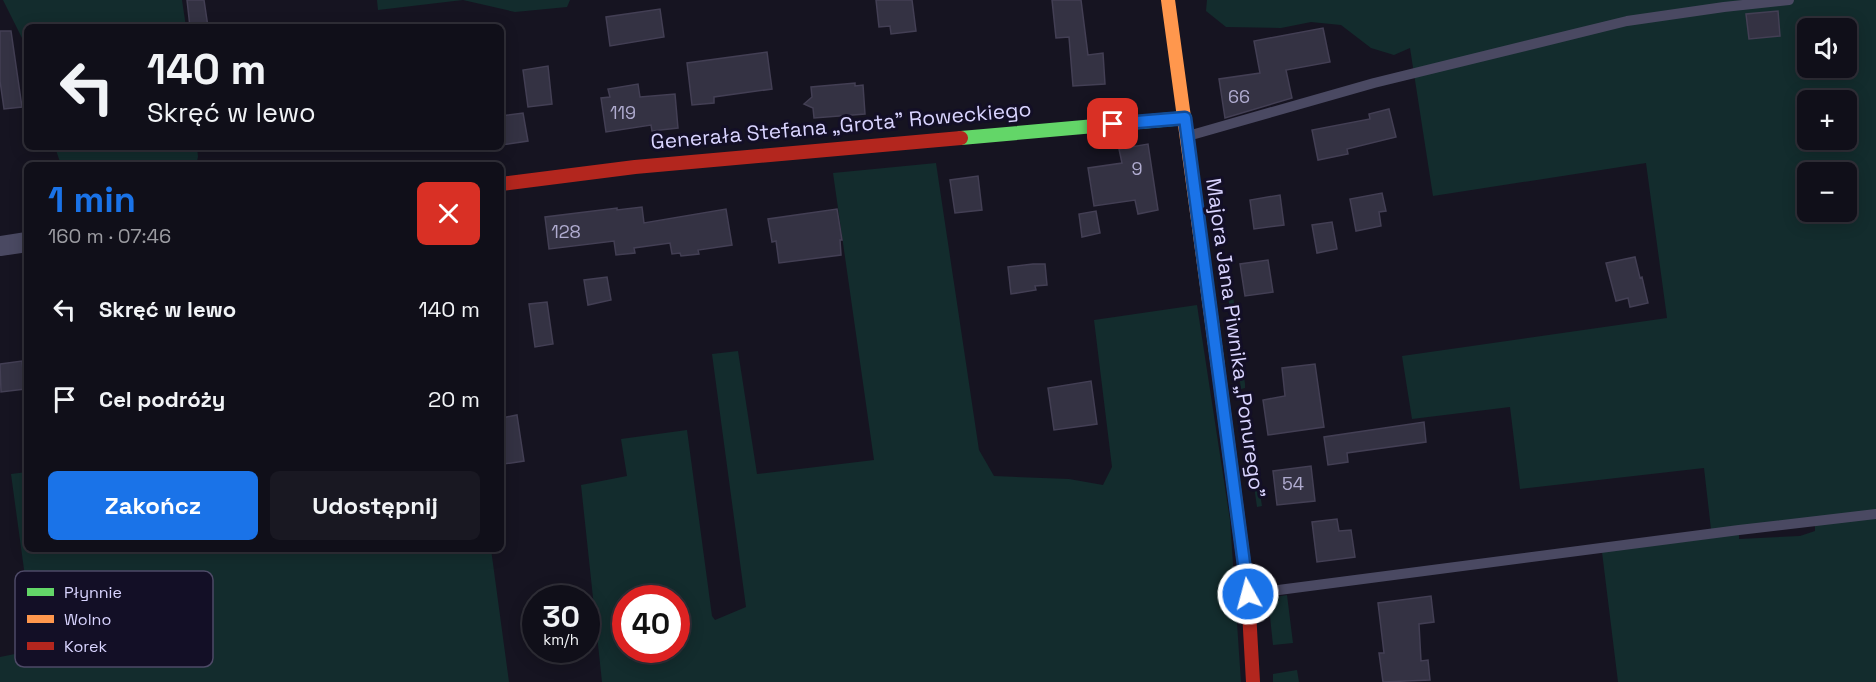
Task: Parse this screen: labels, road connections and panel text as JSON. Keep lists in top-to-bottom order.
{
  "streets": {
    "street": ["Generała Stefana „Grota” Roweckiego", "Majora Jana Piwnika „Ponurego”"]
  },
  "crossings": [
    ["Generała Stefana „Grota” Roweckiego", "Majora Jana Piwnika „Ponurego”"]
  ],
  "house_numbers": [
    "66",
    "119",
    "9",
    "128",
    "54"
  ],
  "legend": ["Płynnie", "Wolno", "Korek"],
  "page": {
    "map_buttons": ["+", "−"],
    "turn": ["140 m", "Skręć w lewo"],
    "heading": ["1 min", "160 m · 07:46"],
    "list": [
      {
        "name": "Skręć w lewo",
        "value": "140 m"
      },
      {
        "name": "Cel podróży",
        "value": "20 m"
      }
    ],
    "buttons": ["Zakończ", "Udostępnij"],
    "speed": "30 km/h",
    "limit": "40"
  }
}
